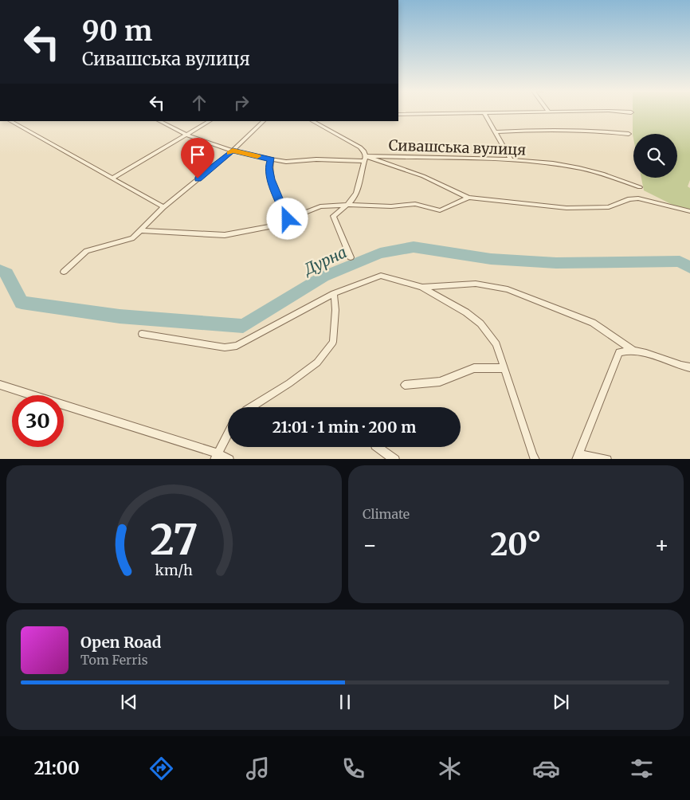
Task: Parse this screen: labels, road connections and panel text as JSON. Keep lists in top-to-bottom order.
{
  "streets": {
    "street": ["Сивашська вулиця"]
  },
  "water": ["Дурна"],
  "page": {
    "turn": ["90 m", "Сивашська вулиця"],
    "limit": "30",
    "trip": "21:01 · 1 min · 200 m",
    "tile": "Climate",
    "heat": ["−", "20°", "+"],
    "song": ["Open Road", "Tom Ferris"],
    "tabs": "21:00",
    "gauge": ["27", "km/h"]
  }
}
